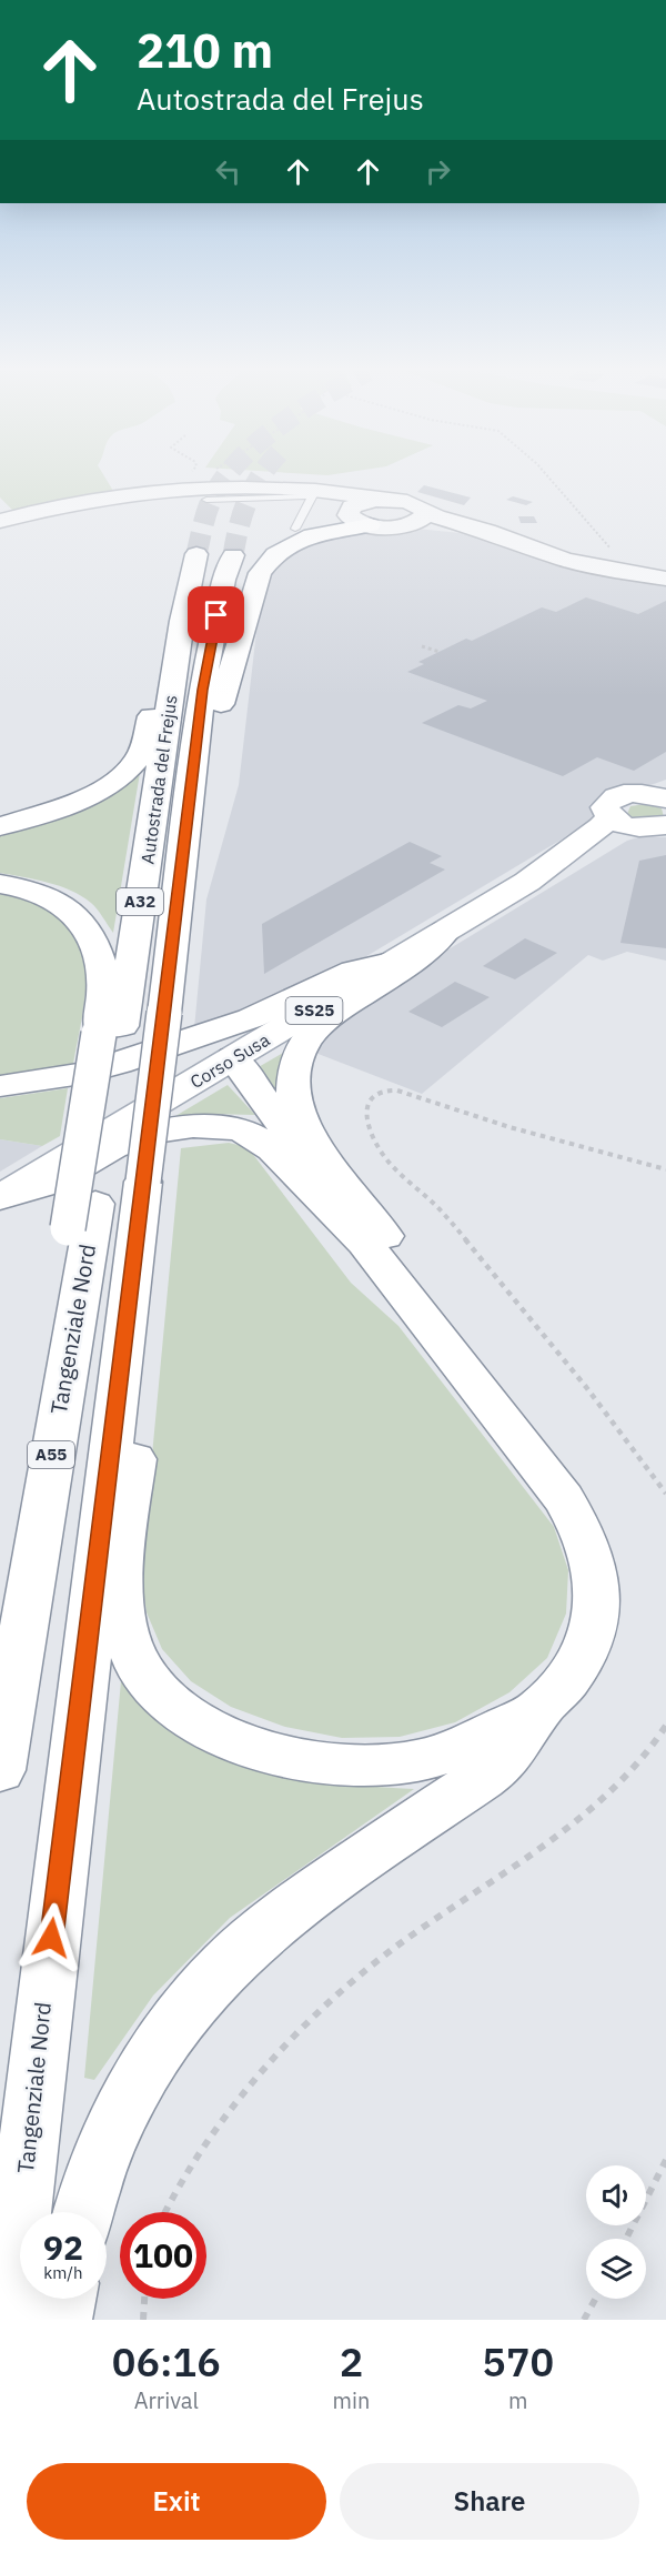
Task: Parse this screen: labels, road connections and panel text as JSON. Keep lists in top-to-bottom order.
{
  "streets": {
    "main road": [
      "Autostrada del Frejus",
      "A32",
      "SS25",
      "Corso Susa",
      "Tangenziale Nord",
      "A55"
    ]
  },
  "crossings": [
    ["Autostrada del Frejus", "Tangenziale Nord"],
    ["SS25", "Corso Susa"]
  ],
  "page": {
    "turn": ["210 m", "Autostrada del Frejus"],
    "speed": "92 km/h",
    "limit": "100",
    "eta": [
      "06:16",
      "Arrival",
      "2",
      "min",
      "570",
      "m"
    ],
    "buttons": ["Exit", "Share"]
  }
}
